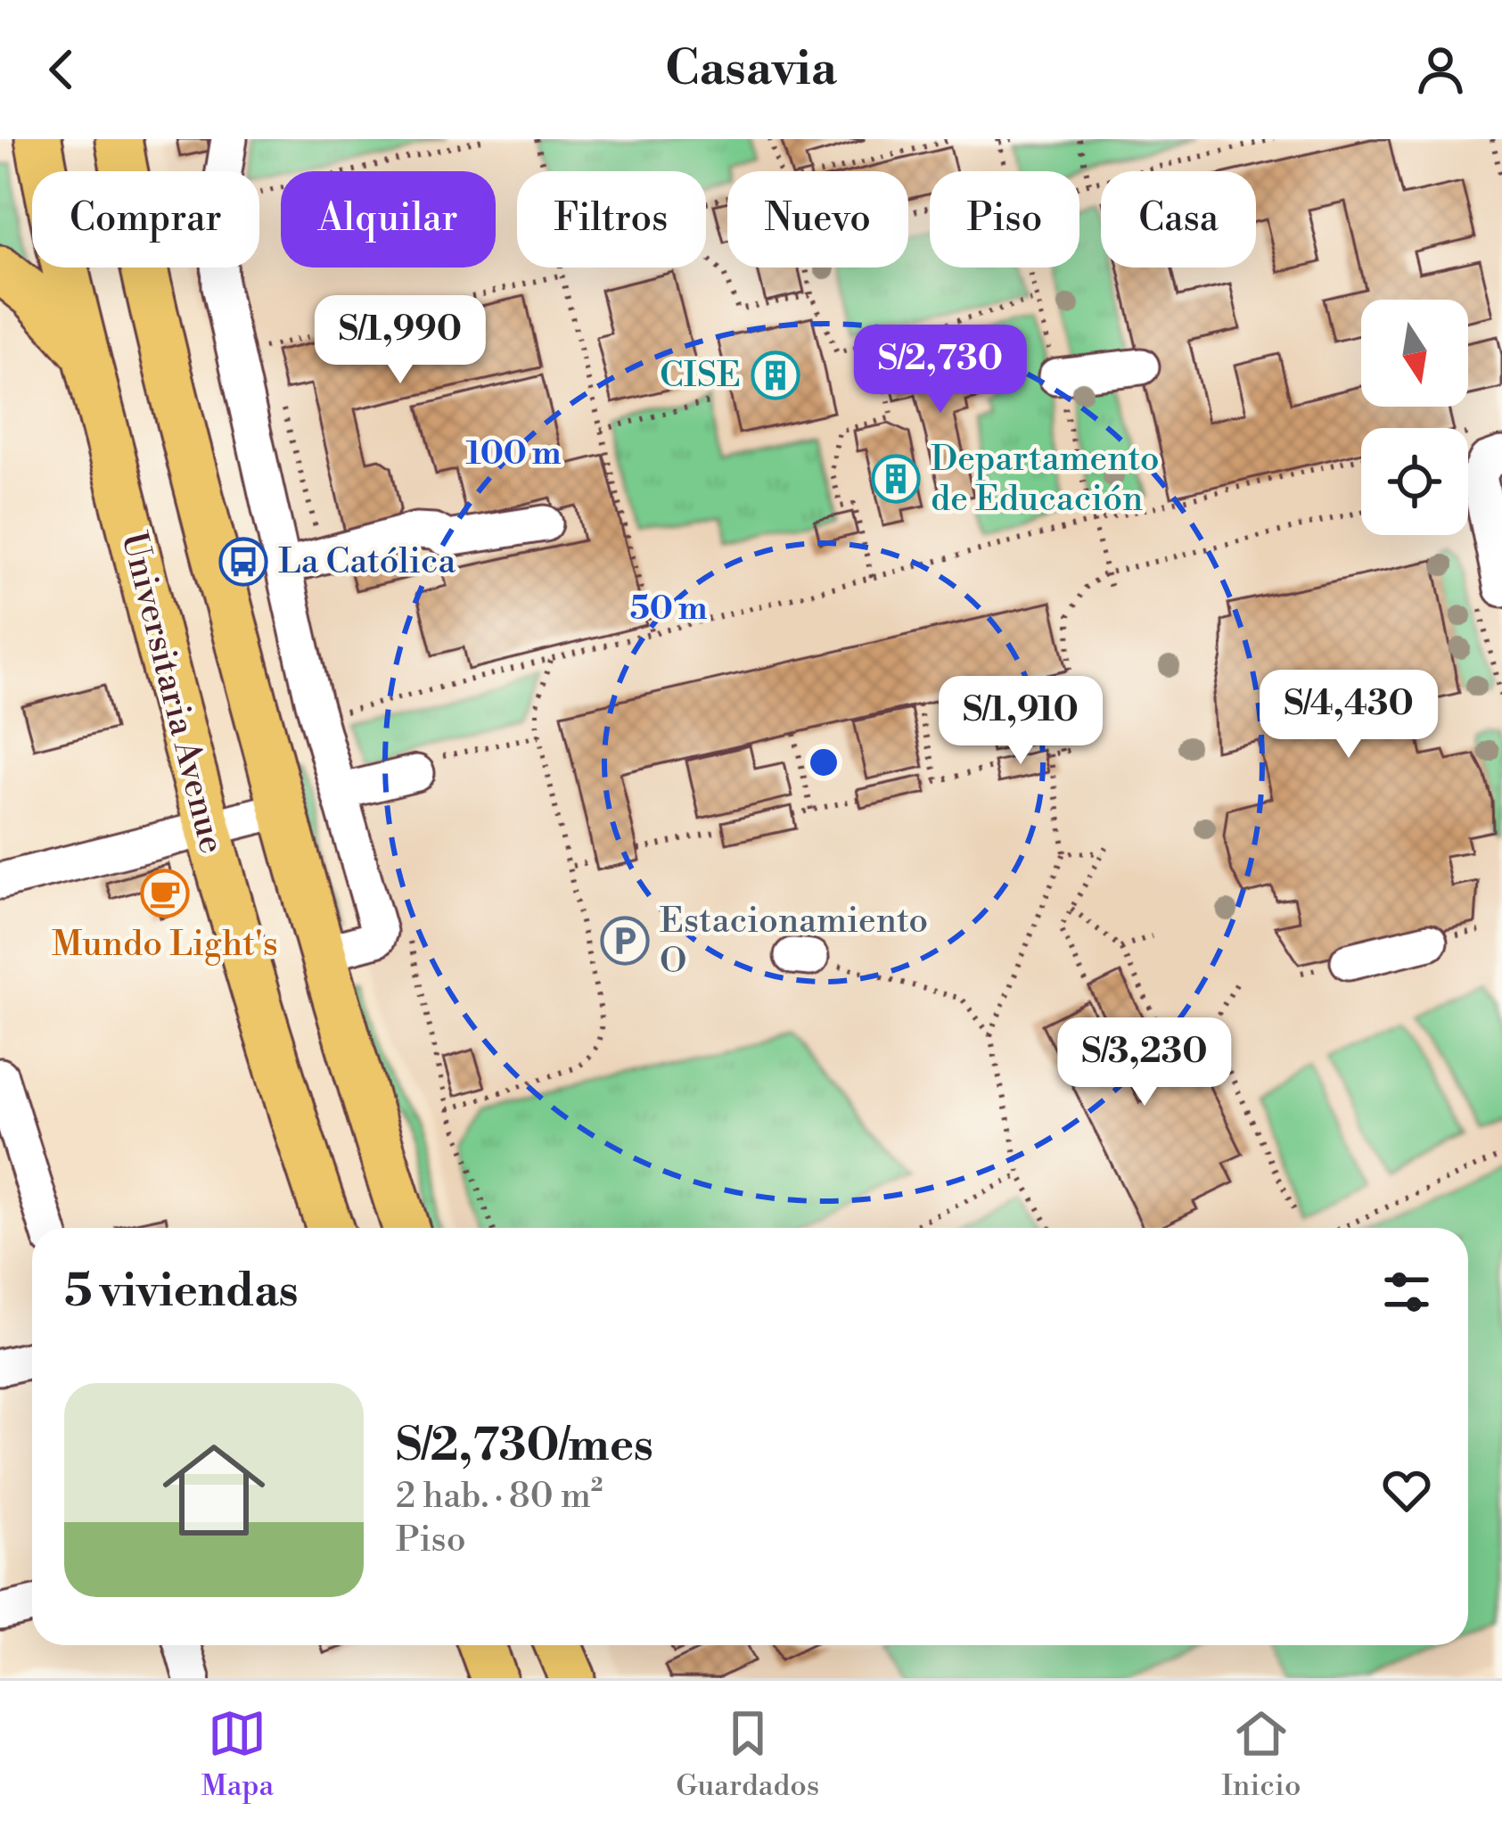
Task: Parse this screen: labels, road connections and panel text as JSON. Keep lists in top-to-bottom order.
{
  "streets": {
    "main road": ["Universitaria Avenue"]
  },
  "places": {
    "building": ["CISE", "Departamento de Educación"],
    "bus stop": ["La Católica"],
    "cafe": ["Mundo Light's"],
    "parking": ["Estacionamiento O"]
  },
  "north": "bottom",
  "page": {
    "header": "Casavia",
    "chip": [
      "Comprar",
      "Alquilar",
      "Filtros",
      "Nuevo",
      "Piso",
      "Casa"
    ],
    "price": [
      "S/1,990",
      "S/2,730",
      "S/4,430",
      "S/1,910",
      "S/3,230"
    ],
    "heading": "5 viviendas",
    "list": [
      {
        "name": "S/2,730/mes",
        "note": "2 hab. · 80 m² · Piso"
      }
    ],
    "tabs": ["Mapa", "Guardados", "Inicio"]
  },
  "rings": ["100 m", "50 m"]
}
